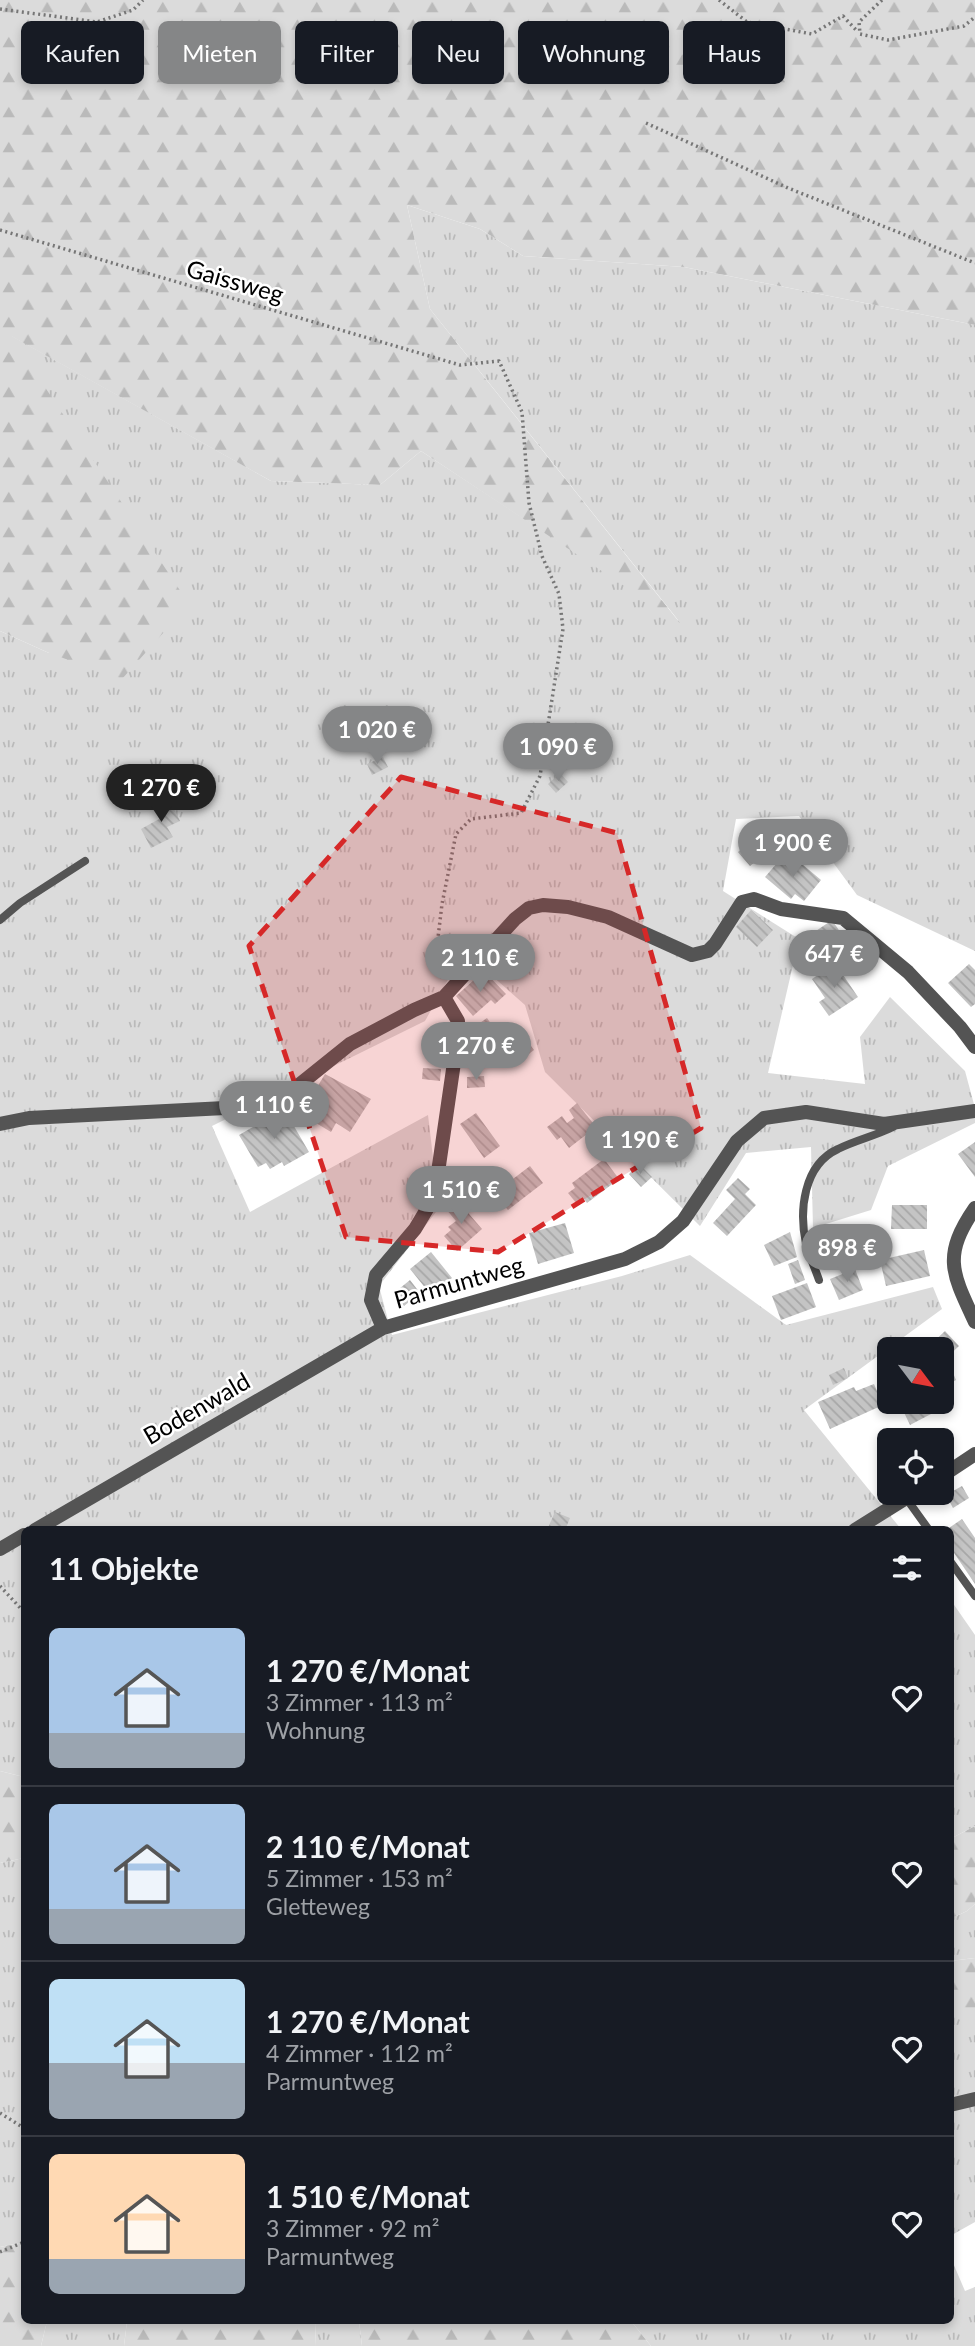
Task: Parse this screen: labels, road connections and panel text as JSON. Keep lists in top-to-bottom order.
{
  "streets": {
    "street": ["Parmuntweg", "Bodenwald"],
    "path": ["Gaissweg"]
  },
  "crossings": [
    ["Gaissweg", "Parmuntweg"],
    ["Parmuntweg", "Bodenwald"]
  ],
  "north": "bottom right",
  "page": {
    "chip": [
      "Kaufen",
      "Mieten",
      "Filter",
      "Neu",
      "Wohnung",
      "Haus"
    ],
    "price": [
      "1 020 €",
      "1 090 €",
      "1 270 €",
      "1 900 €",
      "647 €",
      "2 110 €",
      "1 270 €",
      "1 110 €",
      "1 190 €",
      "1 510 €",
      "898 €"
    ],
    "heading": "11 Objekte",
    "list": [
      {
        "name": "1 270 €/Monat",
        "note": "3 Zimmer · 113 m² · Wohnung"
      },
      {
        "name": "2 110 €/Monat",
        "note": "5 Zimmer · 153 m² · Gletteweg"
      },
      {
        "name": "1 270 €/Monat",
        "note": "4 Zimmer · 112 m² · Parmuntweg"
      },
      {
        "name": "1 510 €/Monat",
        "note": "3 Zimmer · 92 m² · Parmuntweg"
      }
    ]
  }
}
